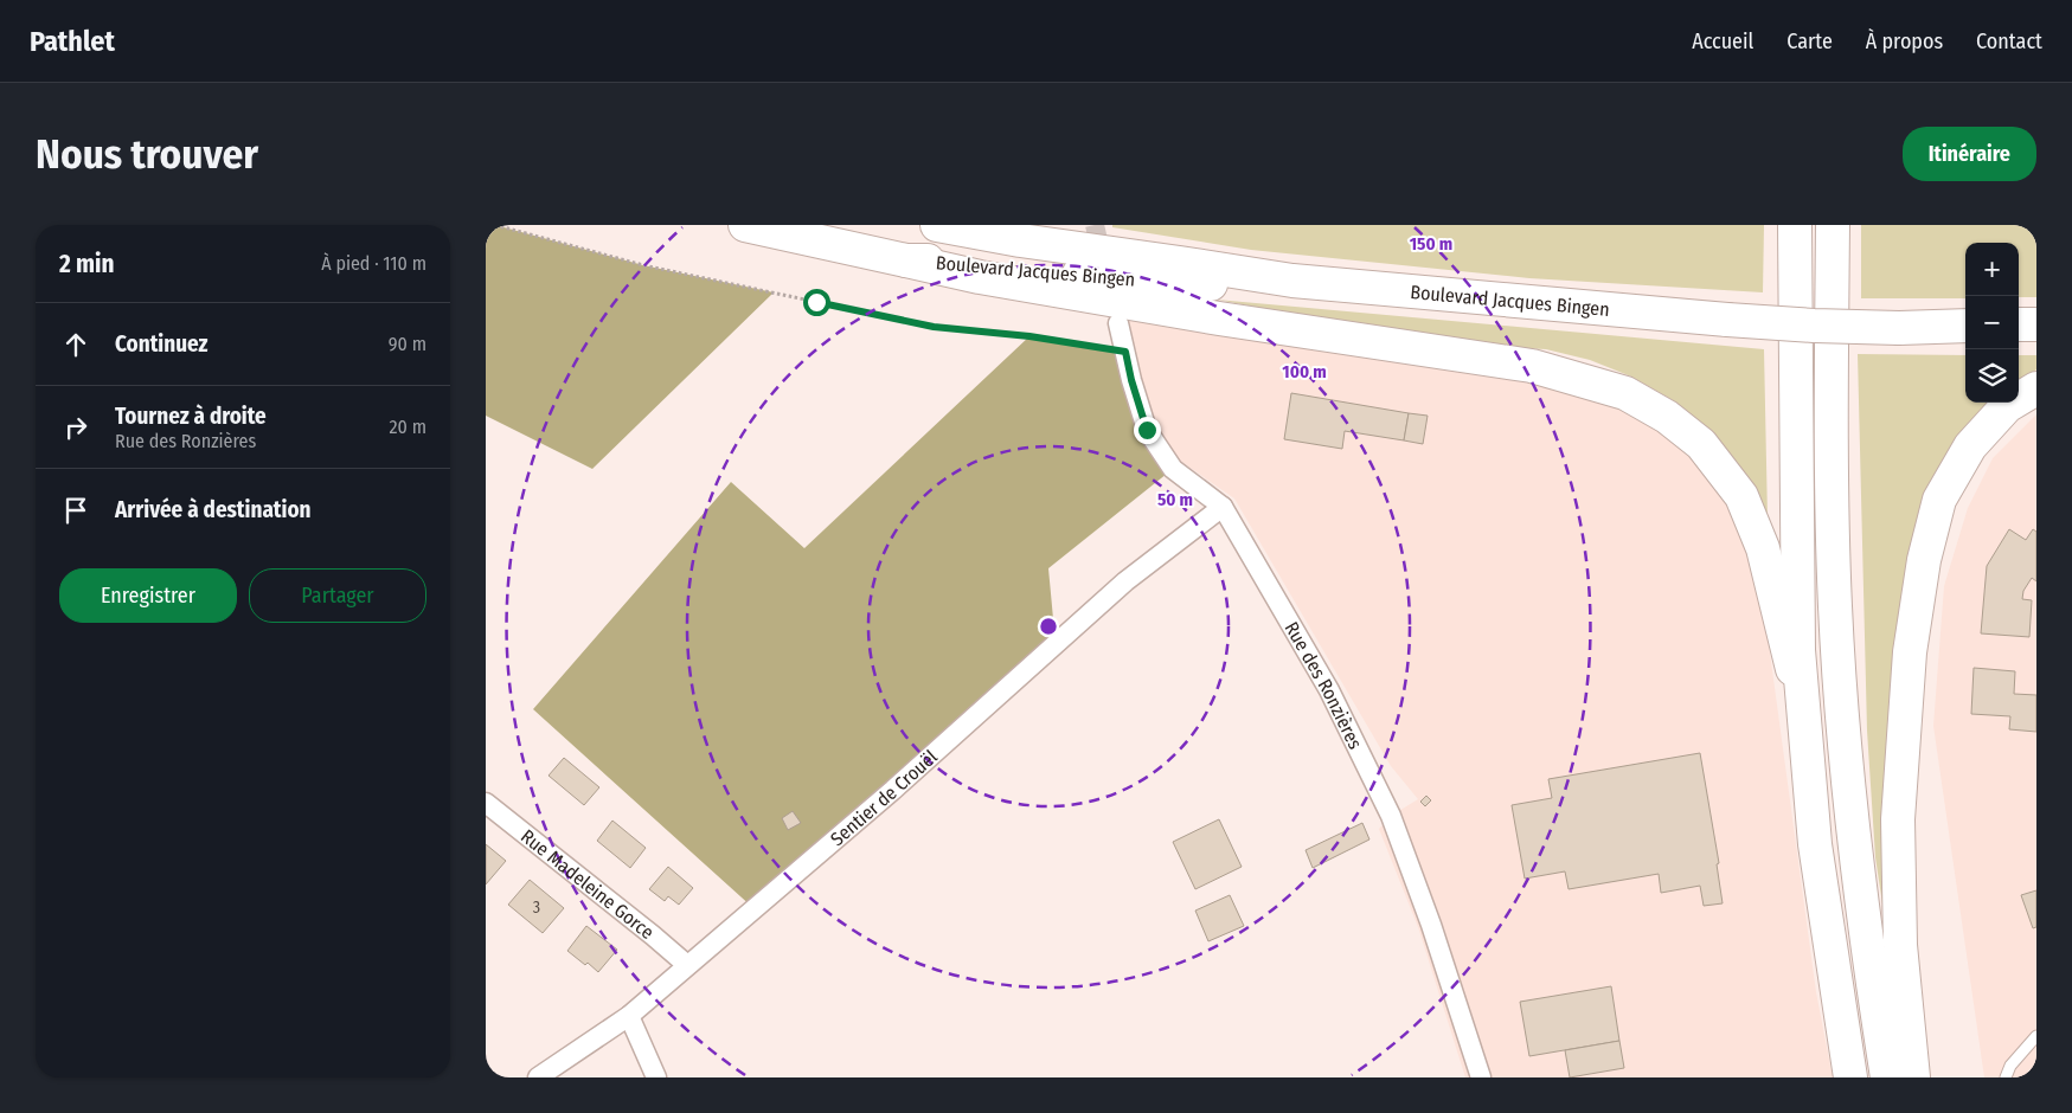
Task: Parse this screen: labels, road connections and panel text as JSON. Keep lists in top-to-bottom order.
{
  "streets": {
    "highway": ["Boulevard Jacques Bingen"],
    "street": ["Rue des Ronzières", "Sentier de Crouël", "Rue Madeleine Gorce"]
  },
  "crossings": [
    ["Rue des Ronzières", "Sentier de Crouël"],
    ["Sentier de Crouël", "Rue Madeleine Gorce"]
  ],
  "house_numbers": ["3"],
  "page": {
    "header": "Pathlet",
    "nav": [
      "Accueil",
      "Carte",
      "À propos",
      "Contact"
    ],
    "buttons": [
      "Itinéraire",
      ["Enregistrer", "Partager"]
    ],
    "title": "Nous trouver",
    "heading": ["2 min", "À pied · 110 m"],
    "map_buttons": ["+", "−"],
    "list": [
      ["Continuez", "90 m"],
      ["Tournez à droite", "Rue des Ronzières", "20 m"],
      "Arrivée à destination"
    ]
  },
  "rings": ["150 m", "100 m", "50 m"]
}
